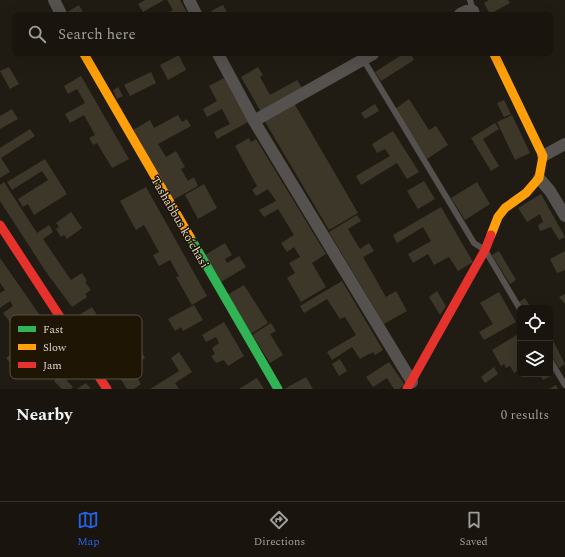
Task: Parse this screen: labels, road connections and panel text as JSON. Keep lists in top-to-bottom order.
{
  "streets": {
    "street": ["Tashabbus koʻchasi"]
  },
  "legend": ["Fast", "Slow", "Jam"],
  "page": {
    "search": "Search here",
    "heading": ["Nearby", "0 results"],
    "nav": ["Map", "Directions", "Saved"]
  }
}
